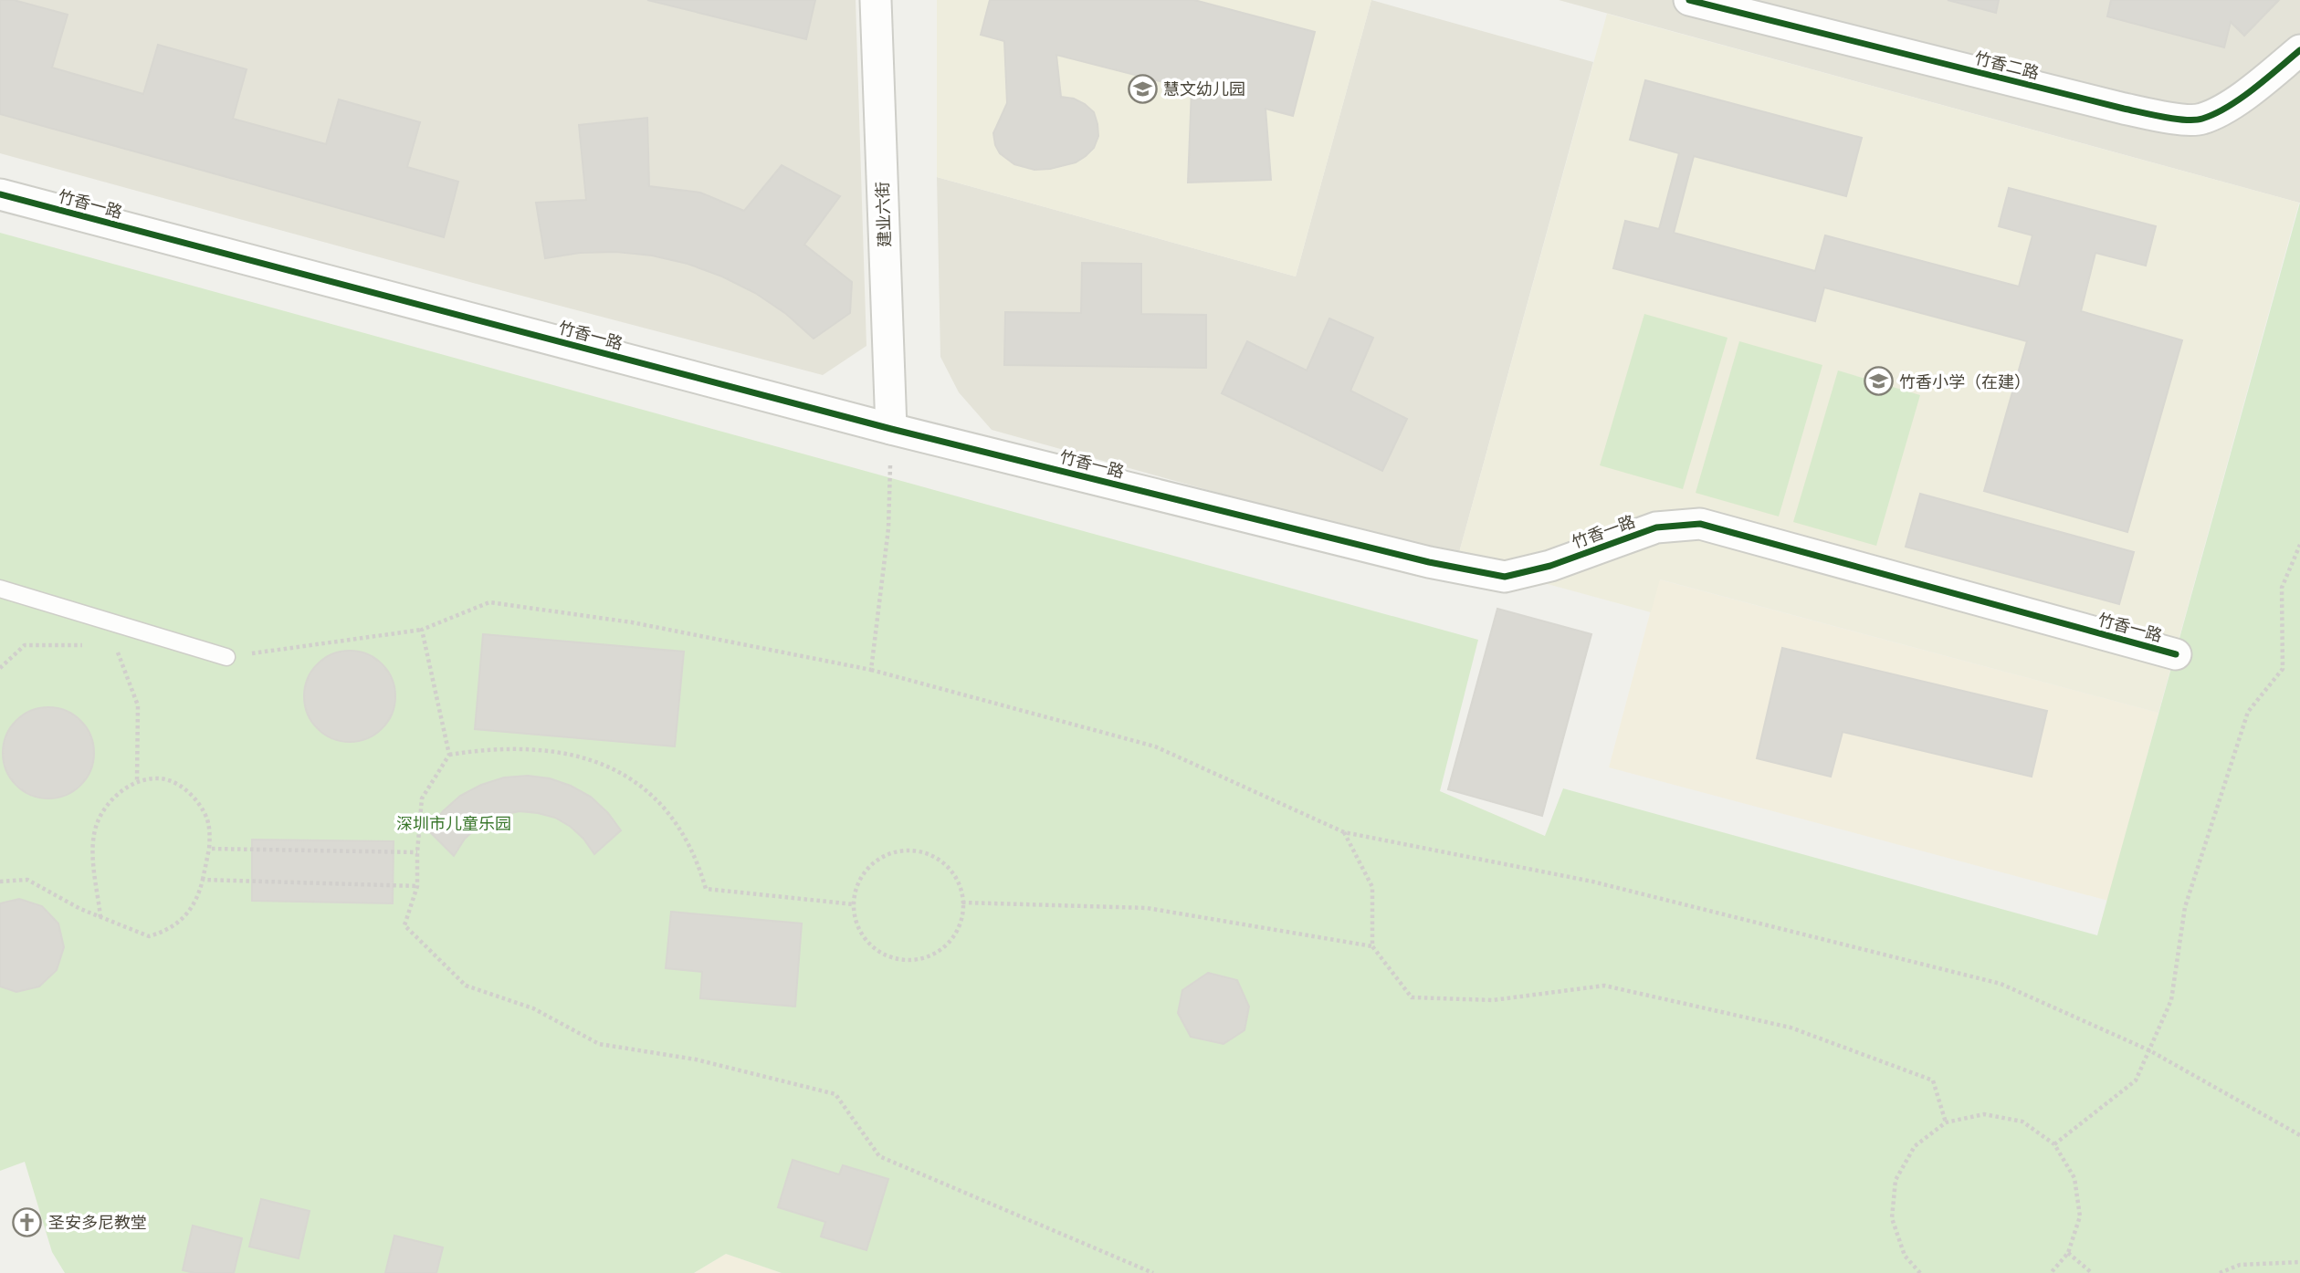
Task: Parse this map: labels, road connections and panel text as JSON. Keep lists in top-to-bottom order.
{
  "streets": {
    "street": ["竹香二路", "竹香一路", "建业六街"]
  },
  "crossings": [
    ["竹香一路", "建业六街"]
  ],
  "parks": ["深圳市儿童乐园"],
  "places": {
    "school or university": ["慧文幼儿园", "竹香小学（在建）"],
    "church": ["圣安多尼教堂"]
  }
}
